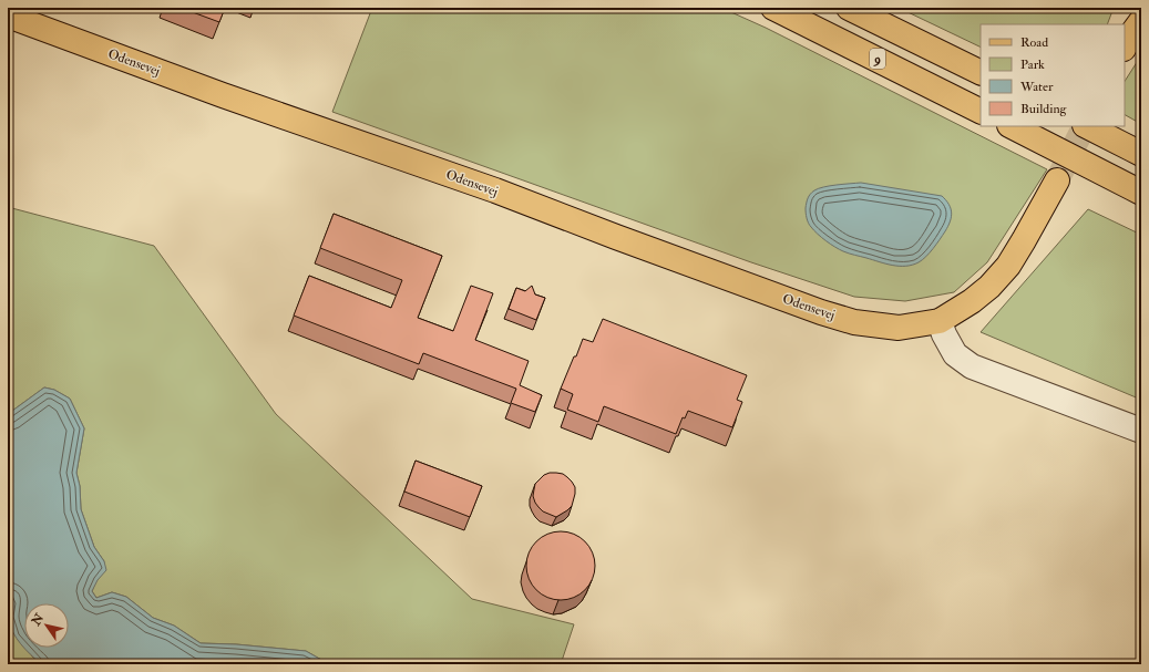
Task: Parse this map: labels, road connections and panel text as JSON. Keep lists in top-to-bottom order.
{
  "streets": {
    "main road": ["9", "Odensevej"]
  },
  "legend": [
    "Road",
    "Park",
    "Water",
    "Building"
  ],
  "north": "top left"
}
